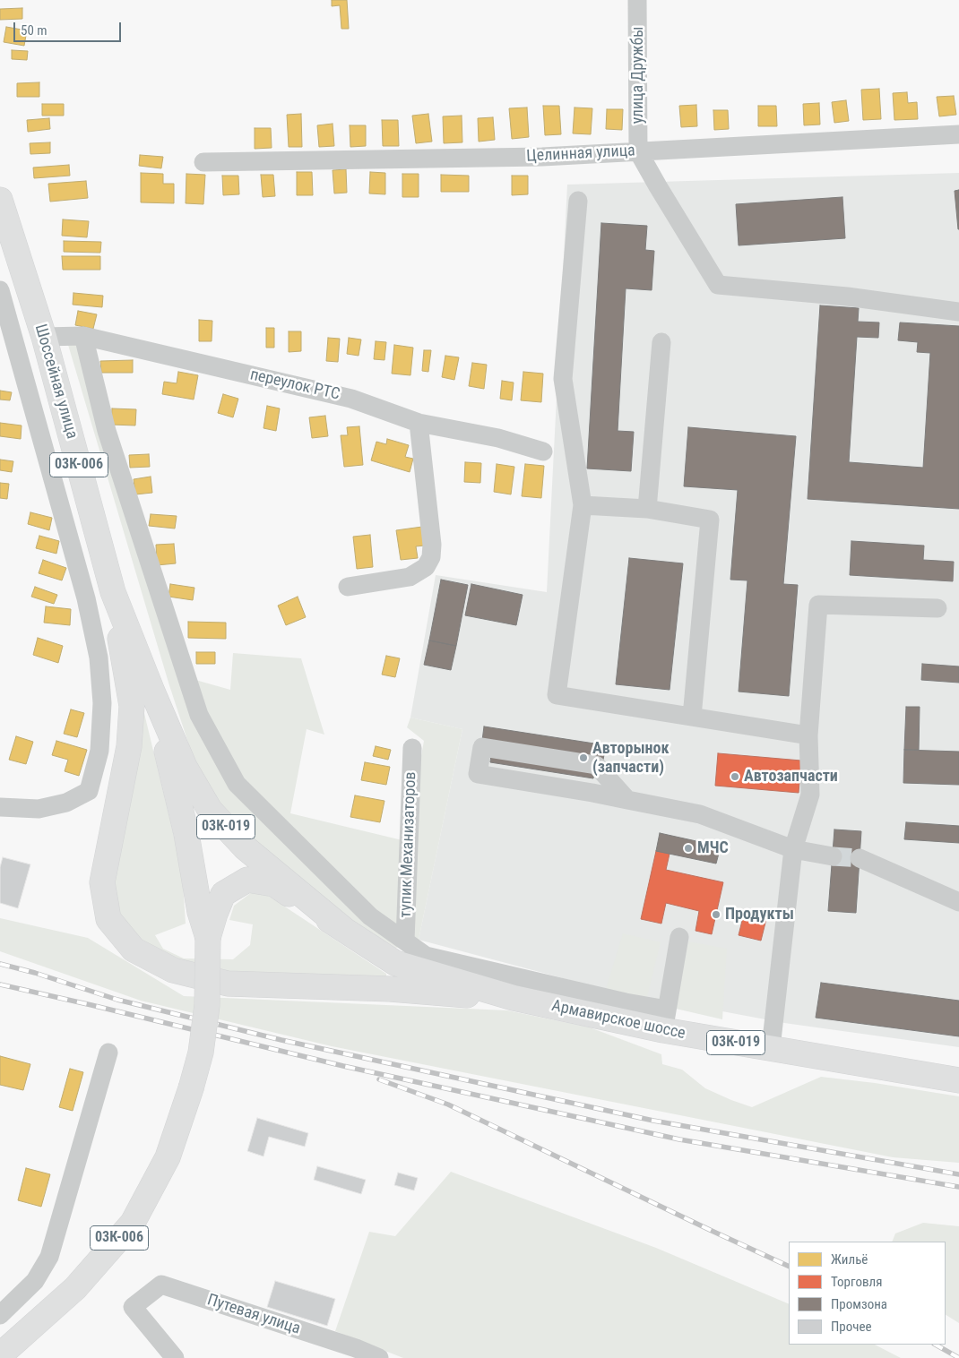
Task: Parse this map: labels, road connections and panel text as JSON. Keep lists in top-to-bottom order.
{
  "streets": {
    "main road": [
      "Шоссейная улица",
      "03К-006",
      "03К-019",
      "Армавирское шоссе"
    ],
    "street": [
      "улица Дружбы",
      "Целинная улица",
      "переулок РТС",
      "тупик Механизаторов",
      "Путевая улица"
    ]
  },
  "crossings": [
    ["улица Дружбы", "Целинная улица"],
    ["Шоссейная улица", "переулок РТС"],
    ["Шоссейная улица", "03К-006"],
    ["Шоссейная улица", "03К-019"],
    ["03К-006", "03К-019"],
    ["03К-019", "Армавирское шоссе"]
  ],
  "places": [
    "Авторынок (запчасти)",
    "Автозапчасти",
    "МЧС",
    "Продукты"
  ],
  "legend": [
    "Жильё",
    "Торговля",
    "Промзона",
    "Прочее"
  ],
  "scale_bar": "50 m"
}
